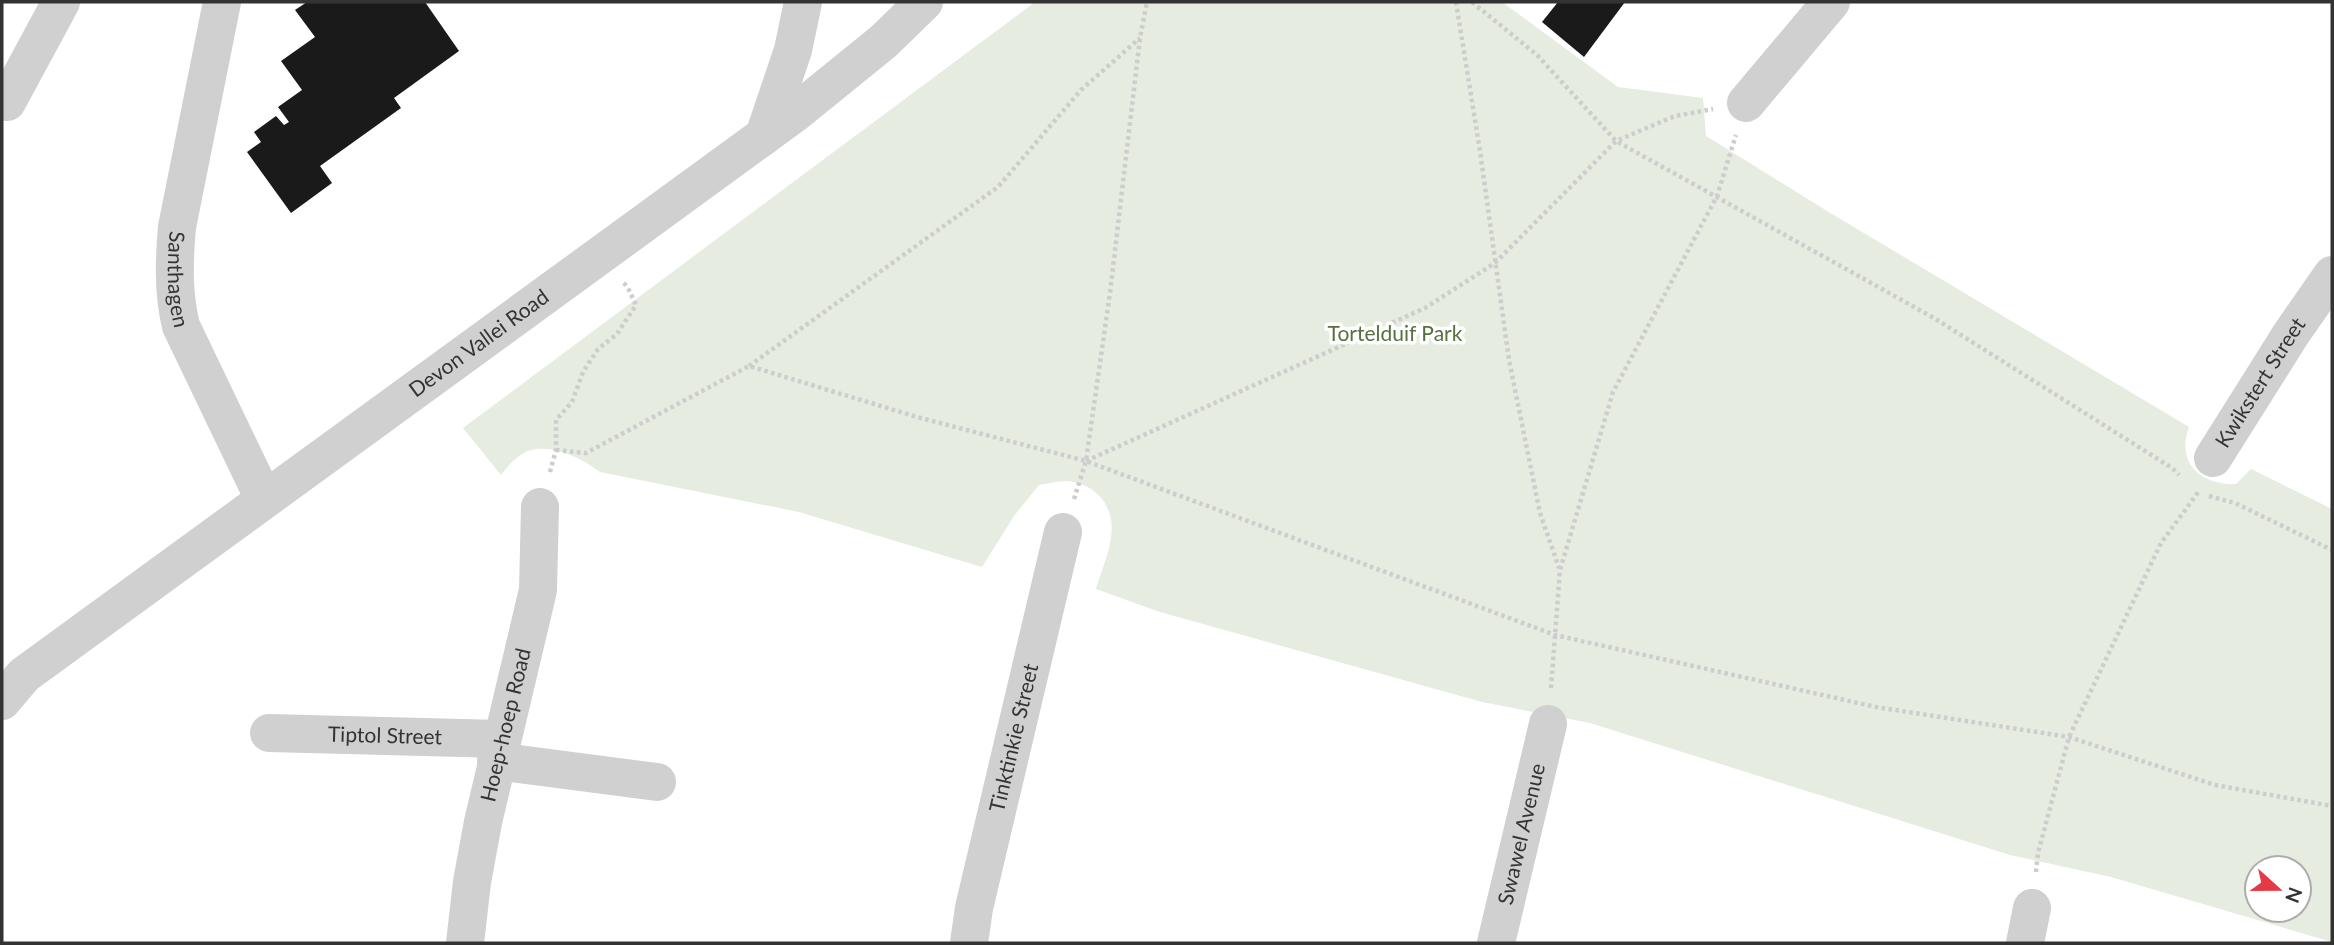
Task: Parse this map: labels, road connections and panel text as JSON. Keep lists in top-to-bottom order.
{
  "streets": {
    "street": [
      "Santhagen",
      "Devon Vallei Road",
      "Kwikstert Street",
      "Hoep-hoep Road",
      "Tiptol Street",
      "Tinktinkie Street",
      "Swawel Avenue"
    ]
  },
  "crossings": [
    ["Santhagen", "Devon Vallei Road"],
    ["Hoep-hoep Road", "Tiptol Street"]
  ],
  "parks": ["Tortelduif Park"],
  "north": "right"
}
